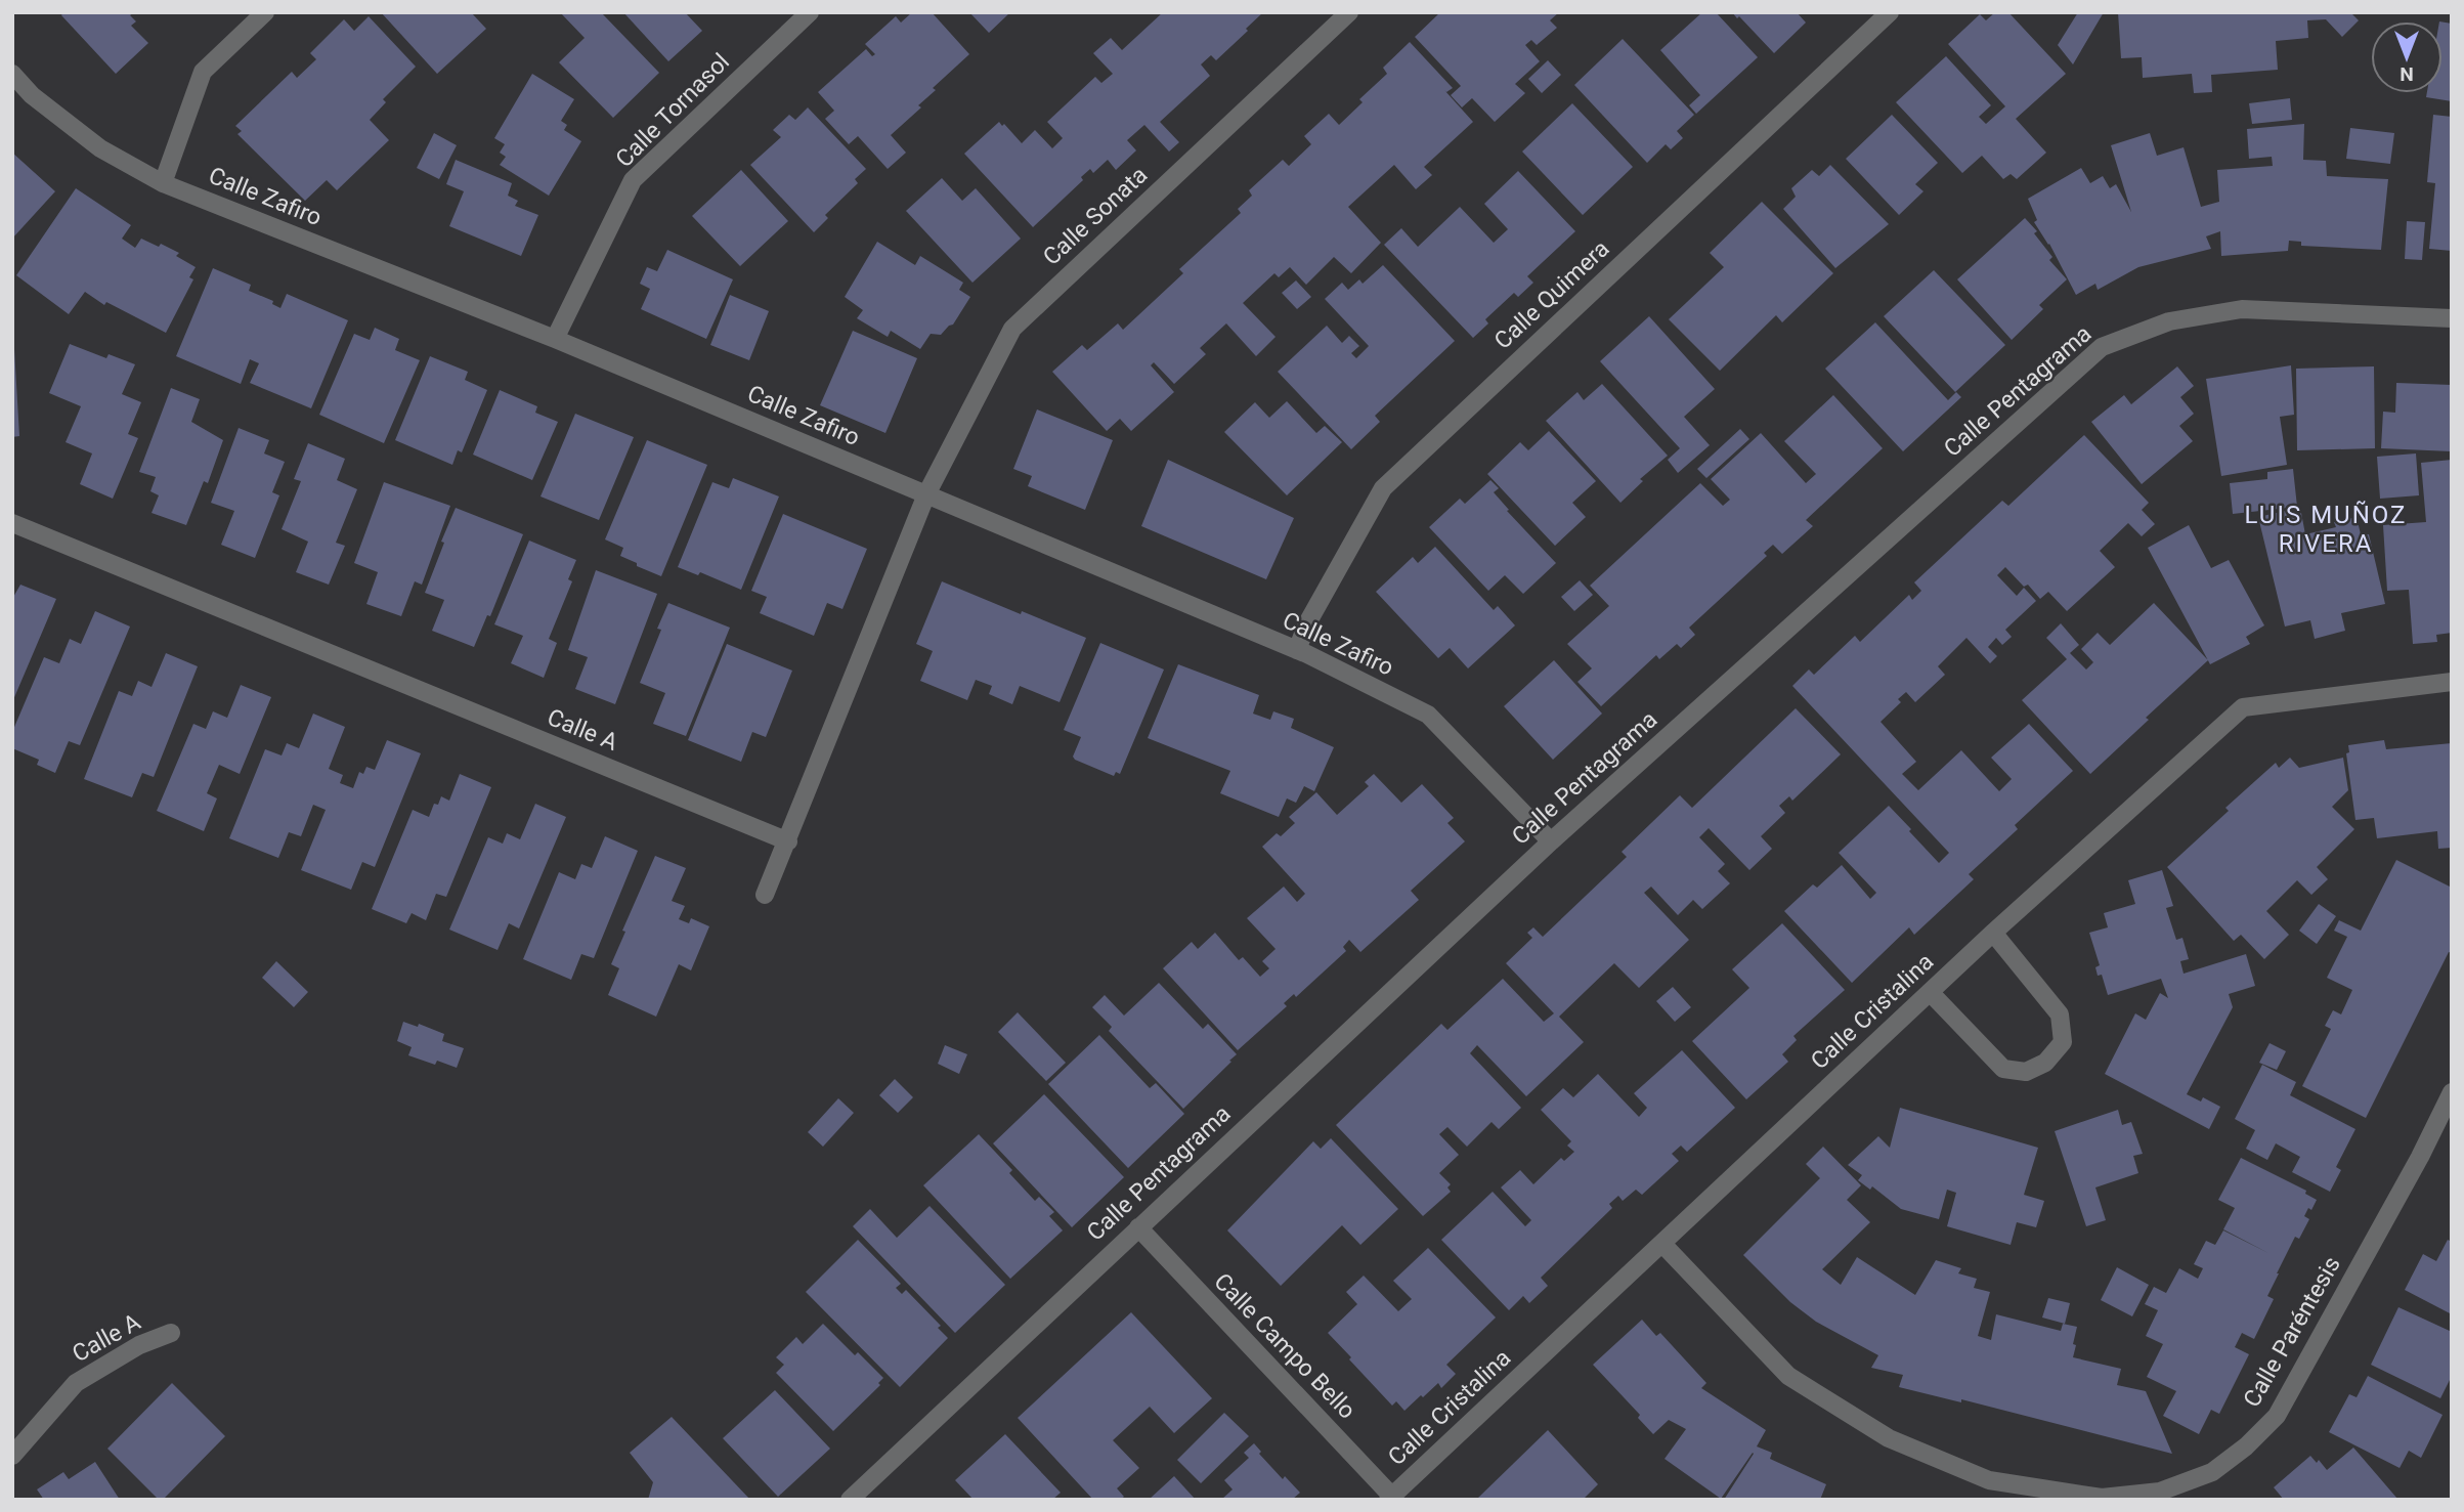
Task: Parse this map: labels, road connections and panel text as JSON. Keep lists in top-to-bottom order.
{
  "streets": {
    "street": [
      "Calle Tornasol",
      "Calle Zafiro",
      "Calle Sonata",
      "Calle Quimera",
      "Calle Pentagrama",
      "Calle A",
      "Calle Cristalina",
      "Calle Paréntesis",
      "Calle Campo Bello"
    ]
  },
  "crossings": [
    ["Calle Tornasol", "Calle Zafiro"],
    ["Calle Zafiro", "Calle Sonata"],
    ["Calle Zafiro", "Calle Quimera"],
    ["Calle Zafiro", "Calle Pentagrama"],
    ["Calle Pentagrama", "Calle Campo Bello"],
    ["Calle Cristalina", "Calle Paréntesis"],
    ["Calle Cristalina", "Calle Campo Bello"]
  ],
  "districts": ["LUIS MUÑOZ RIVERA"],
  "north": "bottom"
}
